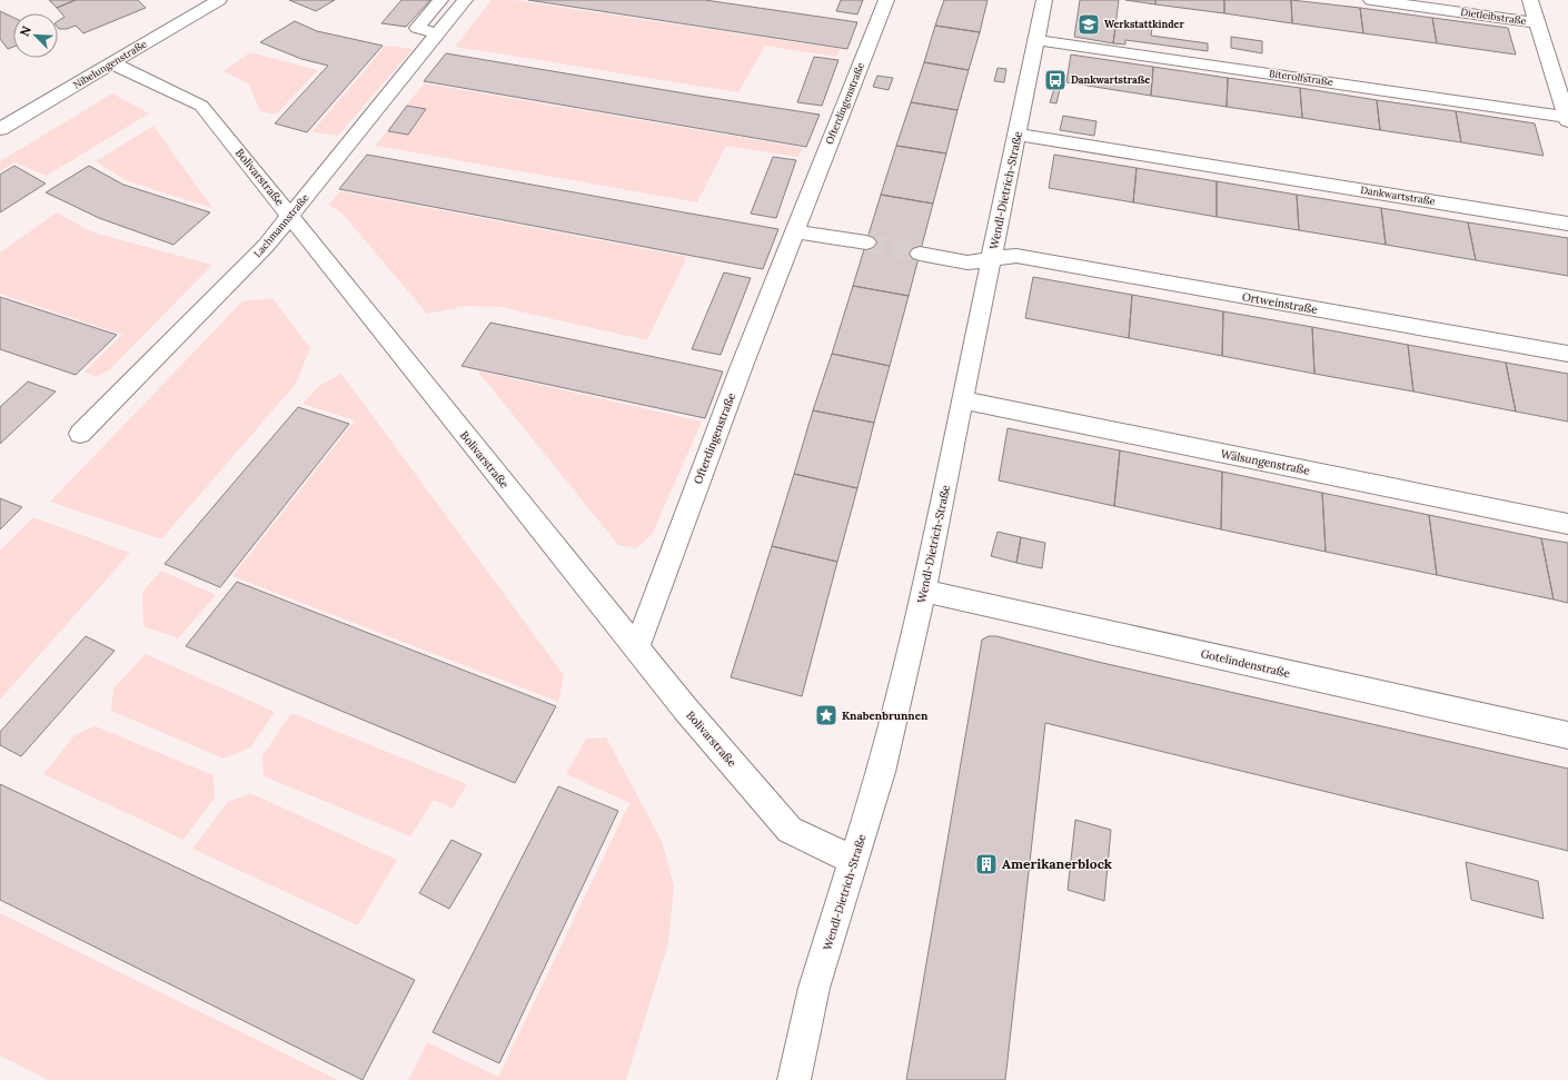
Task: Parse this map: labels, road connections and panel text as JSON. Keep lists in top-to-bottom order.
{
  "streets": {
    "street": [
      "Dietleibstraße",
      "Nibelungenstraße",
      "Biterolfstraße",
      "Ofterdingenstraße",
      "Bolivarstraße",
      "Wendl-Dietrich-Straße",
      "Dankwartstraße",
      "Lachmannstraße",
      "Ortweinstraße",
      "Wälsungenstraße",
      "Gotelindenstraße"
    ]
  },
  "crossings": [
    ["Nibelungenstraße", "Bolivarstraße"],
    ["Biterolfstraße", "Wendl-Dietrich-Straße"],
    ["Ofterdingenstraße", "Bolivarstraße"],
    ["Bolivarstraße", "Wendl-Dietrich-Straße"],
    ["Bolivarstraße", "Lachmannstraße"],
    ["Wendl-Dietrich-Straße", "Dankwartstraße"],
    ["Wendl-Dietrich-Straße", "Ortweinstraße"],
    ["Wendl-Dietrich-Straße", "Wälsungenstraße"],
    ["Wendl-Dietrich-Straße", "Gotelindenstraße"]
  ],
  "places": {
    "school or university": ["Werkstattkinder"],
    "bus stop": ["Dankwartstraße"],
    "place": ["Knabenbrunnen"],
    "building": ["Amerikanerblock"]
  },
  "north": "top left"
}
